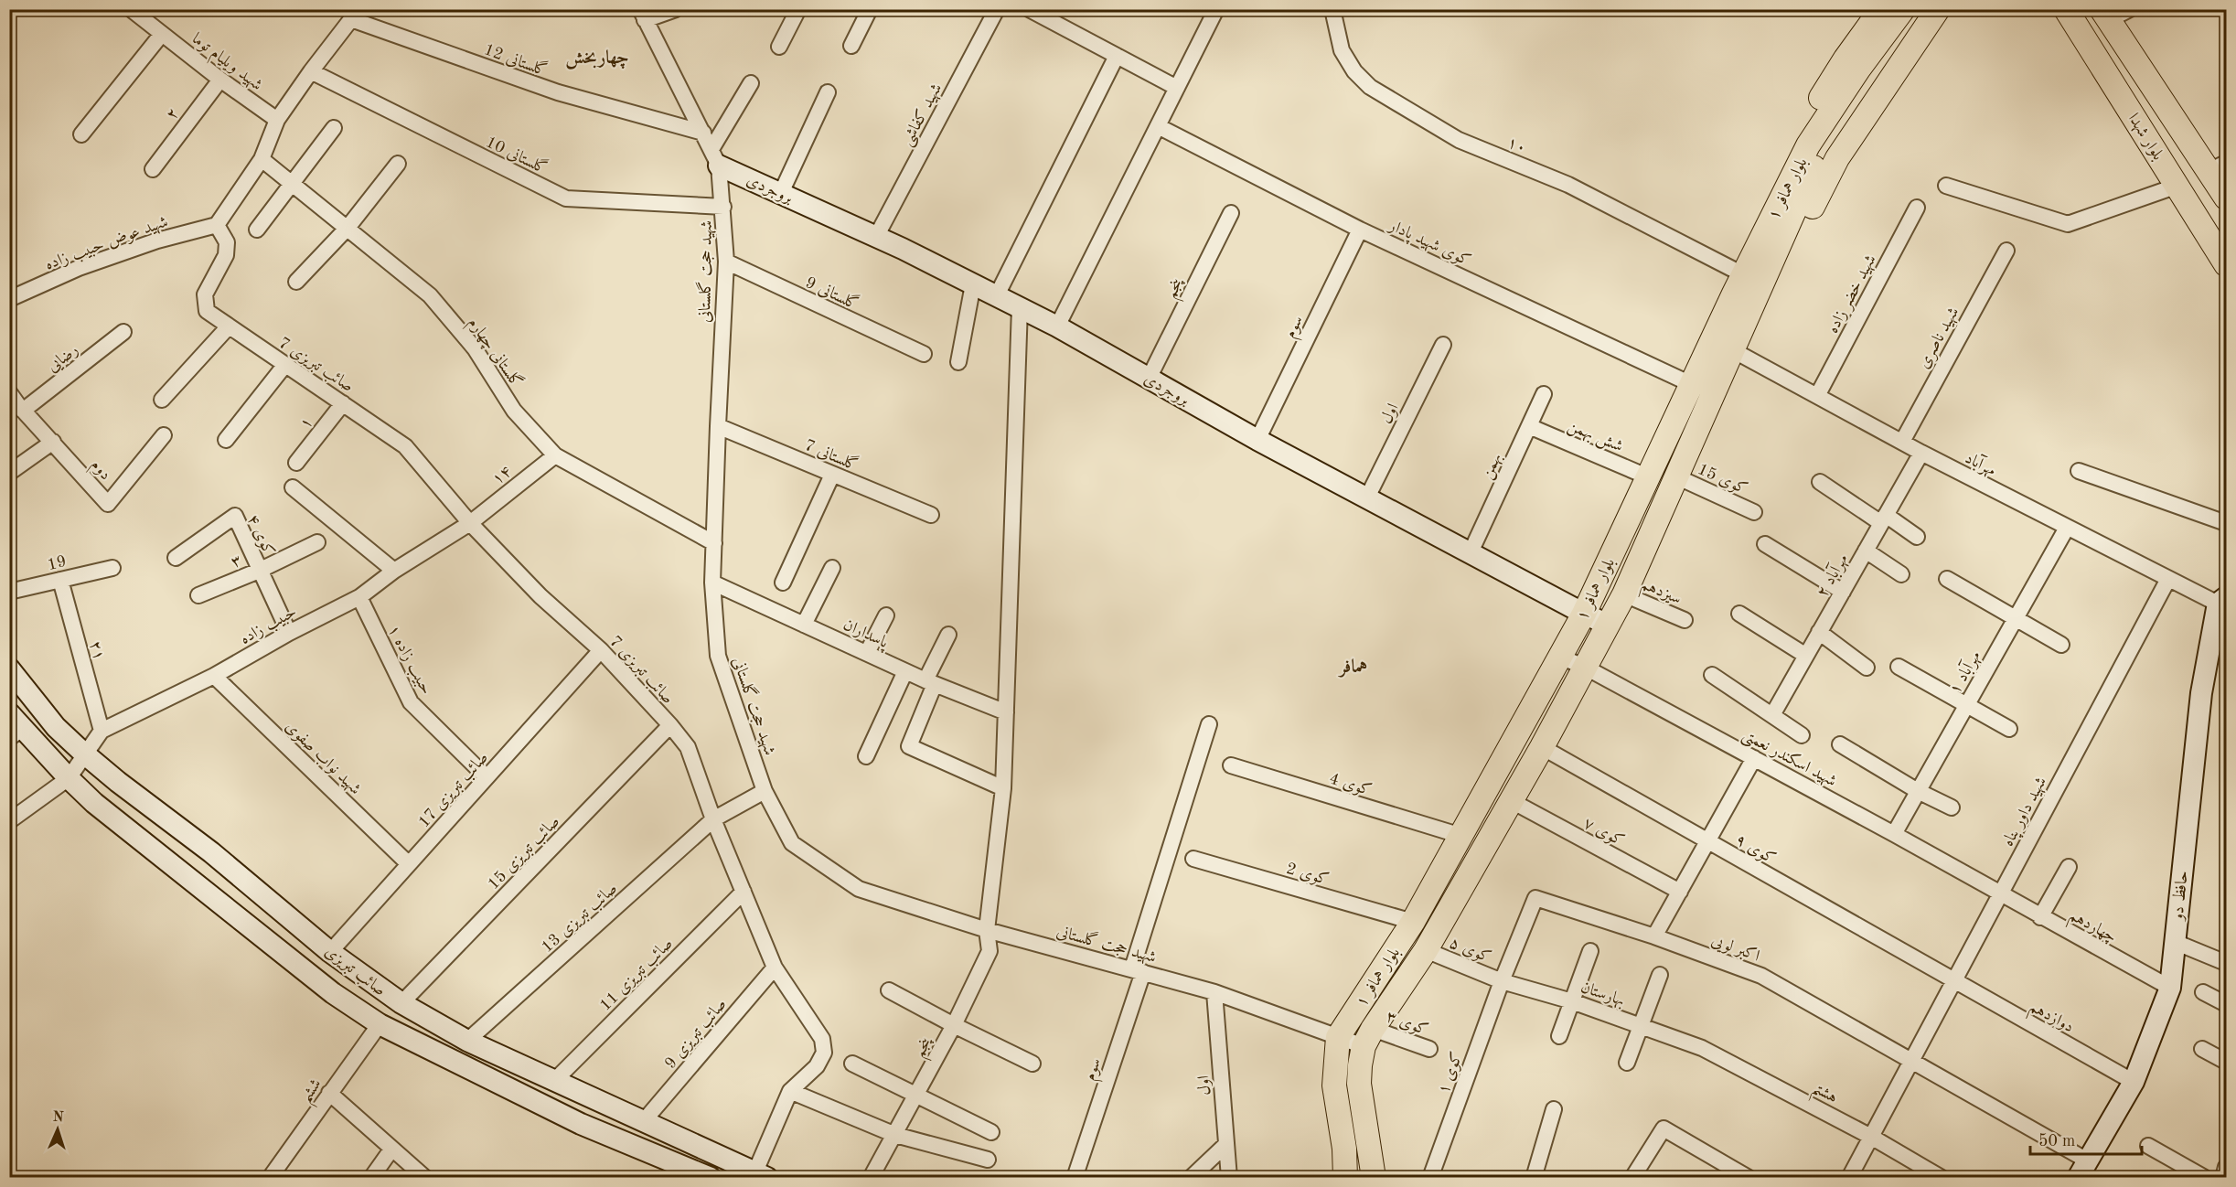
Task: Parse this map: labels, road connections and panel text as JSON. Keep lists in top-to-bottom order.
{
  "streets": {
    "main road": ["بلوار شهدا", "بلوار همافر ۱"],
    "street": [
      "گلستانی 12",
      "شهید ویلیام توما",
      "۲",
      "شهید کفاشی",
      "۱۰",
      "گلستانی 10",
      "بروجردی",
      "شهید عوض حبیب زاده",
      "کوی شهید پادار",
      "شهید حجت گلستانی",
      "پنجم",
      "گلستانی 9",
      "شهید خضر زاده",
      "سوم",
      "شهید ناصری",
      "گلستانی چهارم",
      "رضایی",
      "صائب تبریزی 7",
      "اول",
      "۱",
      "شش بهمن",
      "گلستانی 7",
      "مهرآباد",
      "بهمن",
      "دوم",
      "۱۴",
      "کوی 15",
      "کوی ۴",
      "۳",
      "19",
      "مهرآباد ۲",
      "سیزدهم",
      "حبیب زاده",
      "پاسداران",
      "۲۱",
      "حبیب زاده ۱",
      "مهرآباد ۱",
      "شهید نواب صفوی",
      "شهید اسکندر نعمتی",
      "کوی 4",
      "صائب تبریزی 17",
      "شهید داور پناه",
      "کوی ۷",
      "کوی ۹",
      "صائب تبریزی 15",
      "کوی 2",
      "حافظ دو",
      "صائب تبریزی 13",
      "چهاردهم",
      "اکبر لویی",
      "کوی ۵",
      "صائب تبریزی",
      "صائب تبریزی 11",
      "بهارستان",
      "دوازدهم",
      "کوی ۳",
      "صائب تبریزی 9",
      "کوی ۱",
      "ششم",
      "هشتم"
    ]
  },
  "crossings": [
    ["گلستانی 12", "شهید حجت گلستانی"],
    ["شهید ویلیام توما", "۲"],
    ["شهید کفاشی", "بروجردی"],
    ["گلستانی 10", "شهید حجت گلستانی"],
    ["بروجردی", "بلوار همافر ۱"],
    ["بروجردی", "شهید حجت گلستانی"],
    ["بروجردی", "پنجم"],
    ["بروجردی", "سوم"],
    ["بروجردی", "اول"],
    ["بروجردی", "بهمن"],
    ["بلوار همافر ۱", "کوی شهید پادار"],
    ["بلوار همافر ۱", "شهید حجت گلستانی"],
    ["بلوار همافر ۱", "شش بهمن"],
    ["بلوار همافر ۱", "مهرآباد"],
    ["بلوار همافر ۱", "کوی 15"],
    ["بلوار همافر ۱", "سیزدهم"],
    ["بلوار همافر ۱", "شهید اسکندر نعمتی"],
    ["بلوار همافر ۱", "کوی 4"],
    ["بلوار همافر ۱", "کوی ۷"],
    ["بلوار همافر ۱", "کوی ۹"],
    ["بلوار همافر ۱", "کوی 2"],
    ["بلوار همافر ۱", "کوی ۵"],
    ["بلوار همافر ۱", "کوی ۳"],
    ["شهید عوض حبیب زاده", "صائب تبریزی 7"],
    ["کوی شهید پادار", "سوم"],
    ["شهید حجت گلستانی", "پنجم"],
    ["شهید حجت گلستانی", "گلستانی 9"],
    ["شهید حجت گلستانی", "سوم"],
    ["شهید حجت گلستانی", "گلستانی چهارم"],
    ["شهید حجت گلستانی", "اول"],
    ["شهید حجت گلستانی", "گلستانی 7"],
    ["شهید حجت گلستانی", "پاسداران"],
    ["شهید حجت گلستانی", "کوی ۳"],
    ["پنجم", "پاسداران"],
    ["شهید خضر زاده", "مهرآباد"],
    ["شهید ناصری", "مهرآباد"],
    ["گلستانی چهارم", "۱۴"],
    ["رضایی", "دوم"],
    ["صائب تبریزی 7", "۱"],
    ["صائب تبریزی 7", "۱۴"],
    ["صائب تبریزی 7", "حبیب زاده"],
    ["صائب تبریزی 7", "صائب تبریزی 17"],
    ["صائب تبریزی 7", "صائب تبریزی 15"],
    ["صائب تبریزی 7", "صائب تبریزی 13"],
    ["صائب تبریزی 7", "صائب تبریزی"],
    ["صائب تبریزی 7", "صائب تبریزی 11"],
    ["صائب تبریزی 7", "صائب تبریزی 9"],
    ["شش بهمن", "بهمن"],
    ["مهرآباد", "مهرآباد ۲"],
    ["مهرآباد", "مهرآباد ۱"],
    ["مهرآباد", "شهید داور پناه"],
    ["مهرآباد", "حافظ دو"],
    ["۱۴", "حبیب زاده"],
    ["کوی ۴", "۳"],
    ["کوی ۴", "حبیب زاده"],
    ["19", "۲۱"],
    ["حبیب زاده", "۲۱"],
    ["حبیب زاده", "حبیب زاده ۱"],
    ["حبیب زاده", "شهید نواب صفوی"],
    ["حبیب زاده", "صائب تبریزی"],
    ["حبیب زاده ۱", "صائب تبریزی 17"],
    ["مهرآباد ۱", "شهید اسکندر نعمتی"],
    ["شهید نواب صفوی", "صائب تبریزی 17"],
    ["شهید اسکندر نعمتی", "شهید داور پناه"],
    ["شهید اسکندر نعمتی", "چهاردهم"],
    ["صائب تبریزی 17", "صائب تبریزی"],
    ["شهید داور پناه", "کوی ۹"],
    ["شهید داور پناه", "چهاردهم"],
    ["شهید داور پناه", "اکبر لویی"],
    ["شهید داور پناه", "دوازدهم"],
    ["شهید داور پناه", "هشتم"],
    ["کوی ۹", "دوازدهم"],
    ["صائب تبریزی 15", "صائب تبریزی"],
    ["حافظ دو", "چهاردهم"],
    ["حافظ دو", "اکبر لویی"],
    ["حافظ دو", "دوازدهم"],
    ["صائب تبریزی 13", "صائب تبریزی"],
    ["اکبر لویی", "کوی ۱"],
    ["کوی ۵", "بهارستان"],
    ["کوی ۵", "کوی ۱"],
    ["صائب تبریزی", "صائب تبریزی 11"],
    ["صائب تبریزی", "صائب تبریزی 9"],
    ["صائب تبریزی", "ششم"],
    ["بهارستان", "کوی ۱"],
    ["بهارستان", "هشتم"]
  ],
  "districts": ["چهاربخش", "همافر"],
  "scale_bar": "50 m",
  "north": "top"
}
